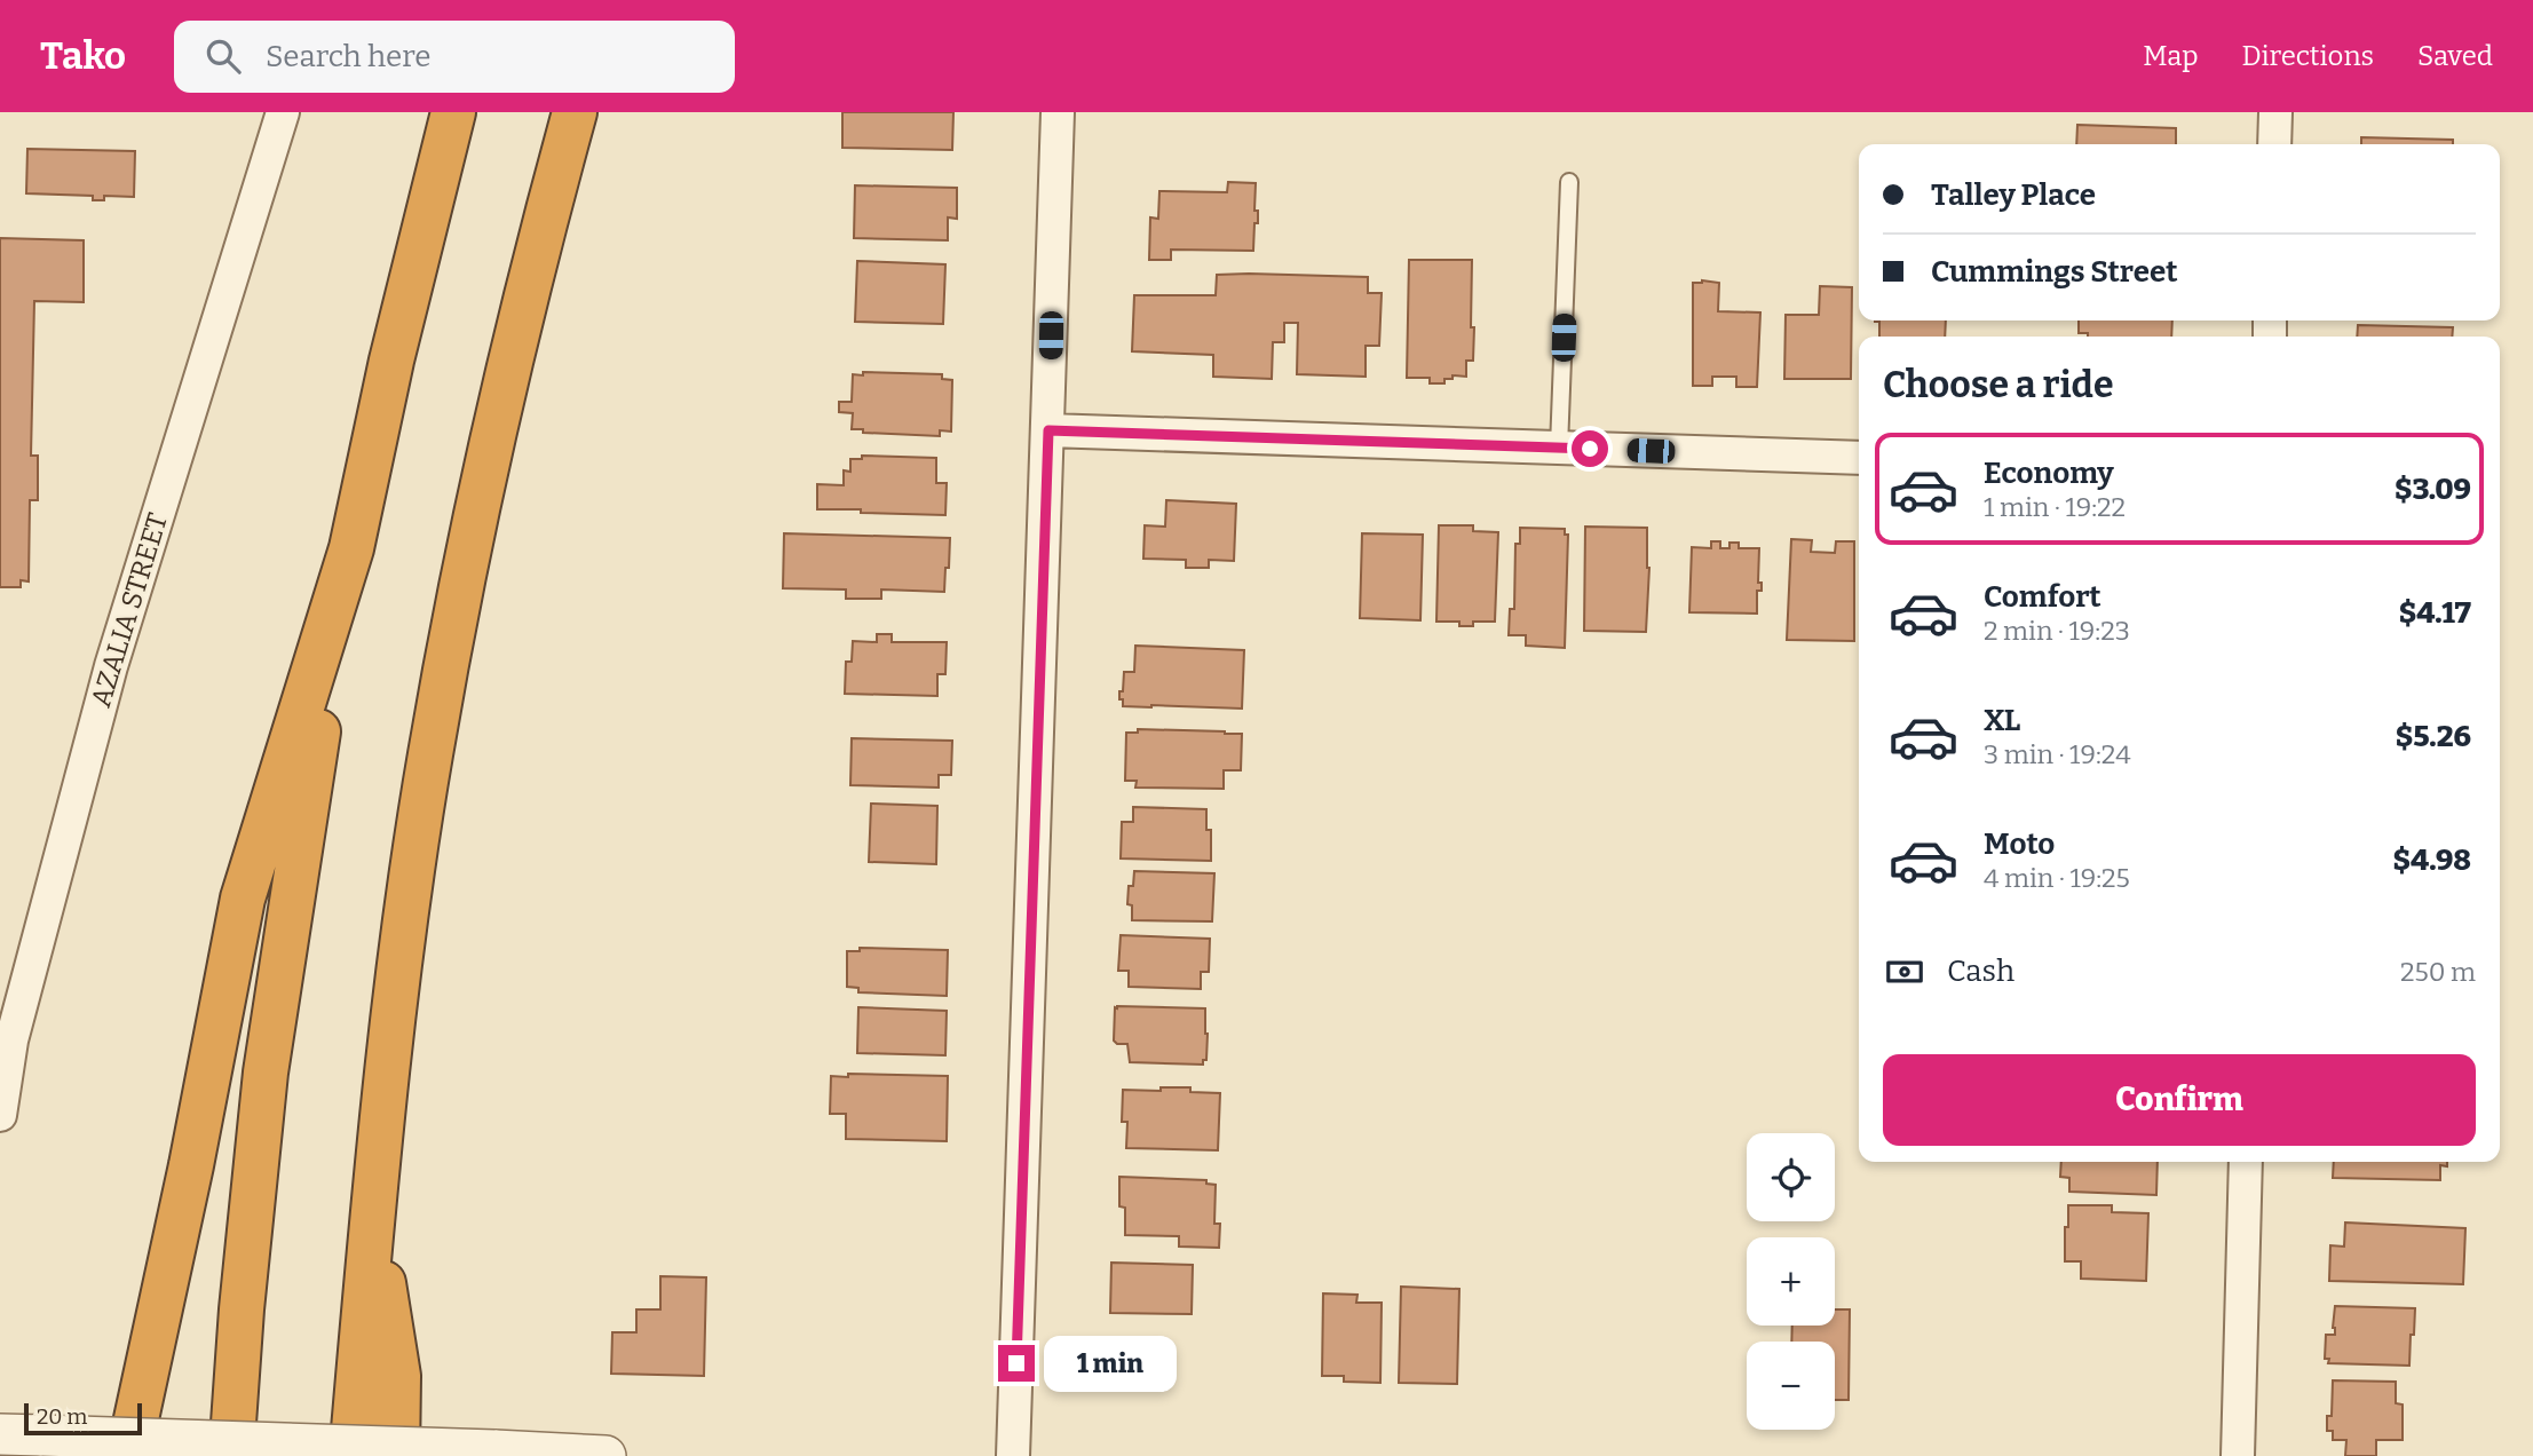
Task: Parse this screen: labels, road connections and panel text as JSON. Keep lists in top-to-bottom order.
{
  "streets": {
    "street": ["AZALIA STREET"]
  },
  "scale_bar": "20 m",
  "page": {
    "header": "Tako",
    "search": "Search here",
    "nav": ["Map", "Directions", "Saved"],
    "banner": ["Talley Place", "Cummings Street"],
    "heading": "Choose a ride",
    "list": [
      {
        "name": "Economy",
        "note": "1 min · 19:22",
        "value": "$3.09"
      },
      {
        "name": "Comfort",
        "note": "2 min · 19:23",
        "value": "$4.17"
      },
      {
        "name": "XL",
        "note": "3 min · 19:24",
        "value": "$5.26"
      },
      {
        "name": "Moto",
        "note": "4 min · 19:25",
        "value": "$4.98"
      }
    ],
    "pay": ["Cash", "250 m"],
    "buttons": "Confirm",
    "map_buttons": ["+", "−"],
    "bubble": "1 min",
    "scale": "20 m"
  }
}
